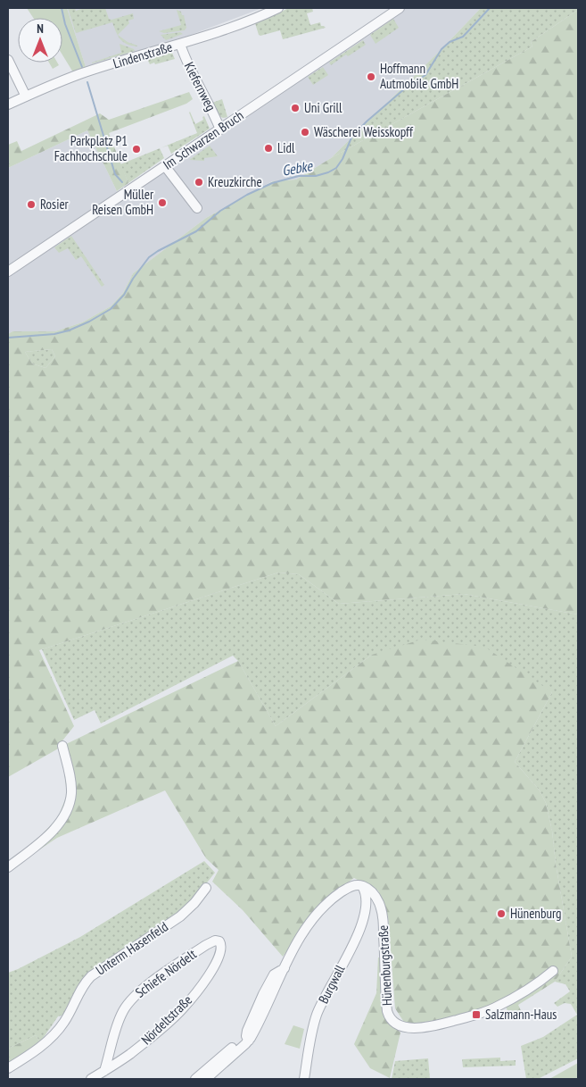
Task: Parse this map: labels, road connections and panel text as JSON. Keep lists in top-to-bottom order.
{
  "streets": {
    "street": [
      "Lindenstraße",
      "Kiefernweg",
      "Im Schwarzen Bruch",
      "Unterm Hasenfeld",
      "Hünenburgstraße",
      "Schiefe Nördelt",
      "Burgwall",
      "Nördeltstraße"
    ]
  },
  "crossings": [
    ["Lindenstraße", "Kiefernweg"],
    ["Kiefernweg", "Im Schwarzen Bruch"],
    ["Hünenburgstraße", "Burgwall"],
    ["Schiefe Nördelt", "Nördeltstraße"]
  ],
  "water": ["Gebke"],
  "places": {
    "other": [
      "Hoffmann Autmobile GmbH",
      "Uni Grill",
      "Wäscherei Weisskopff",
      "Lidl",
      "Parkplatz P1 Fachhochschule",
      "Kreuzkirche",
      "Müller Reisen GmbH",
      "Rosier",
      "Hünenburg"
    ],
    "transit": ["Salzmann-Haus"]
  },
  "north": "top"
}
